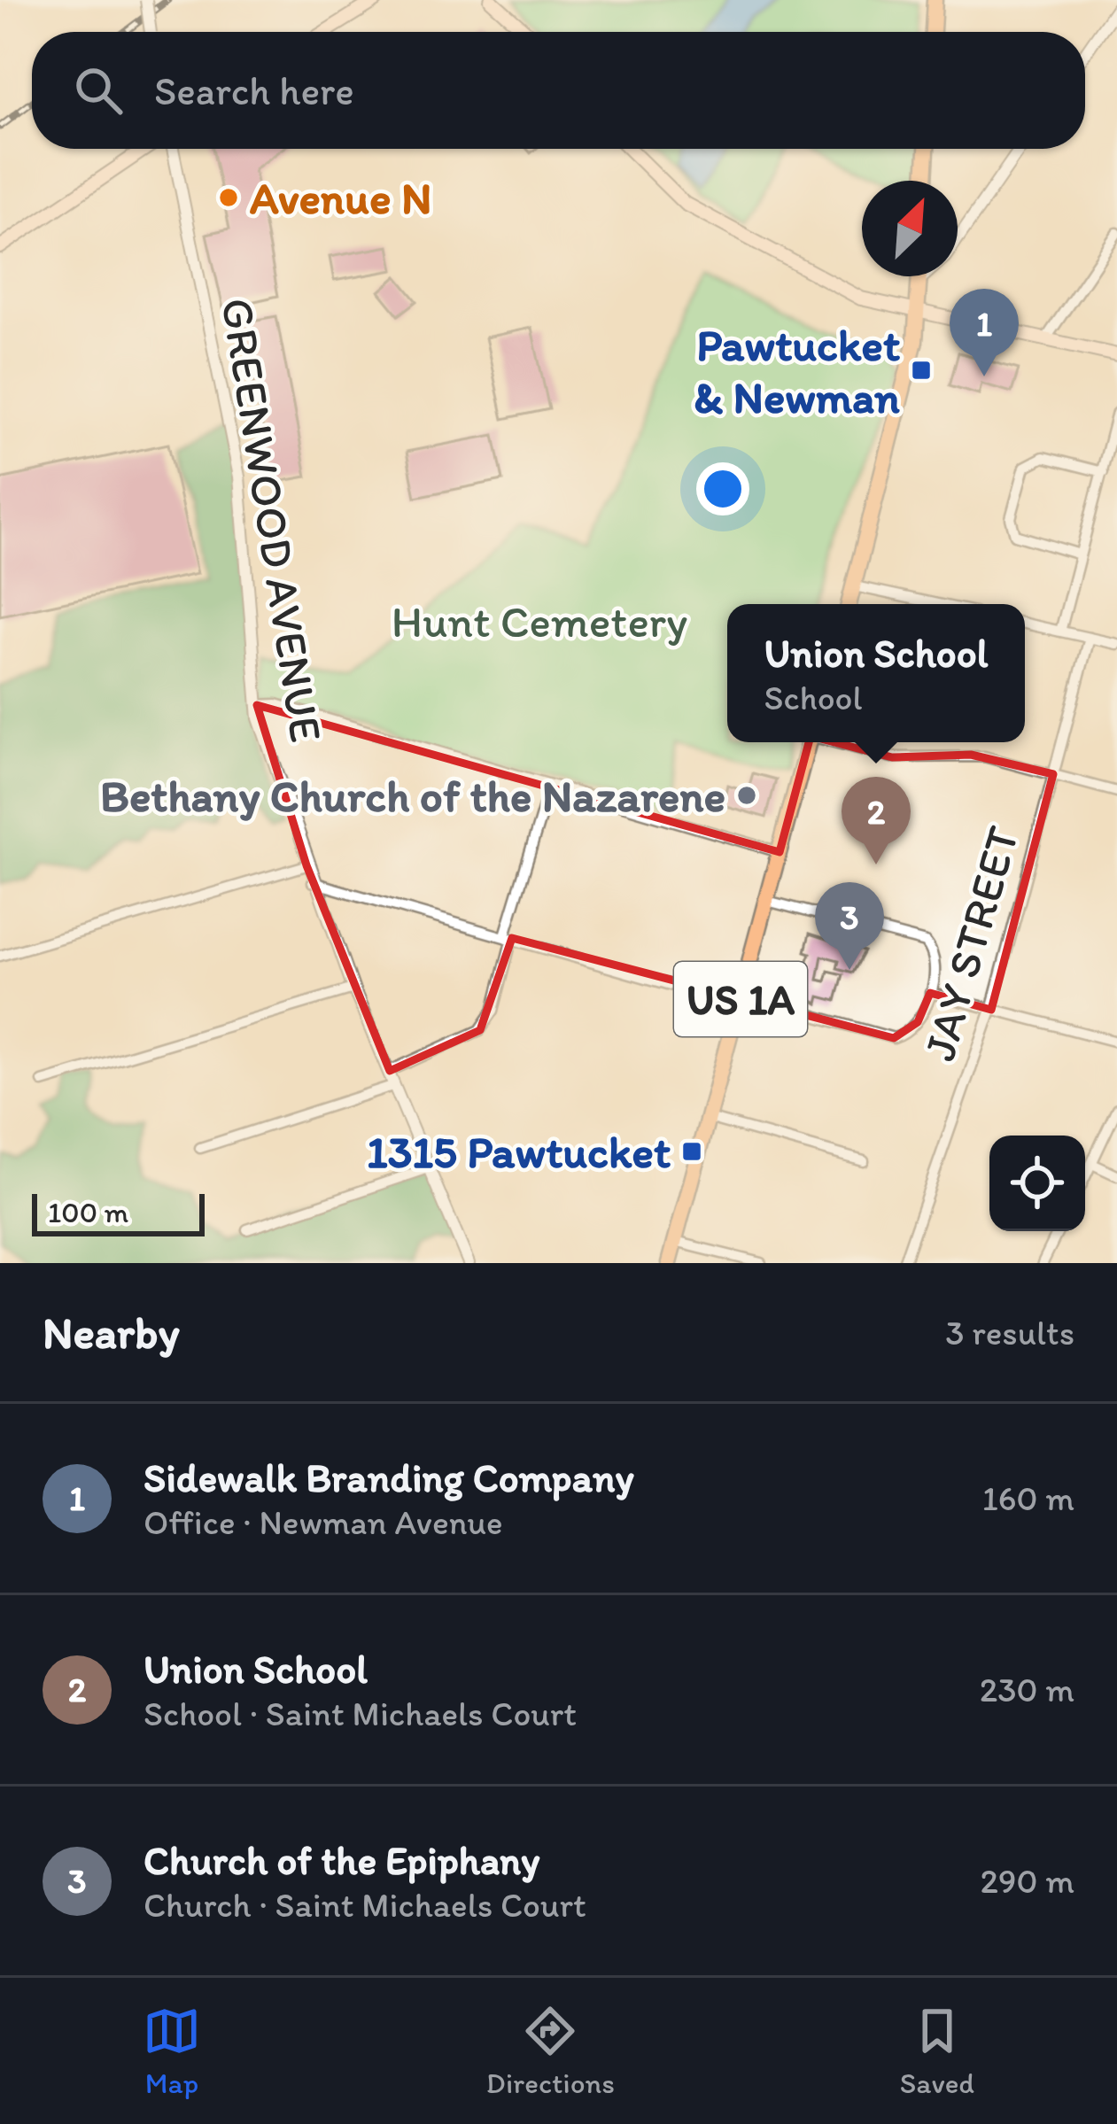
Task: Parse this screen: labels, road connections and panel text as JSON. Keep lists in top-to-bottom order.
{
  "streets": {
    "main road": ["US 1A"],
    "street": ["GREENWOOD AVENUE", "JAY STREET"]
  },
  "parks": ["Hunt Cemetery"],
  "places": {
    "other": ["Avenue N", "Bethany Church of the Nazarene"],
    "transit": ["Pawtucket & Newman", "1315 Pawtucket"]
  },
  "scale_bar": "100 m",
  "north": "top right",
  "page": {
    "search": "Search here",
    "pins": ["1", "2", "3"],
    "popup": ["Union School", "School"],
    "scale": "100 m",
    "heading": ["Nearby", "3 results"],
    "list": [
      {
        "mark": "1",
        "name": "Sidewalk Branding Company",
        "note": "Office · Newman Avenue",
        "value": "160 m"
      },
      {
        "mark": "2",
        "name": "Union School",
        "note": "School · Saint Michaels Court",
        "value": "230 m"
      },
      {
        "mark": "3",
        "name": "Church of the Epiphany",
        "note": "Church · Saint Michaels Court",
        "value": "290 m"
      }
    ],
    "nav": ["Map", "Directions", "Saved"]
  }
}
